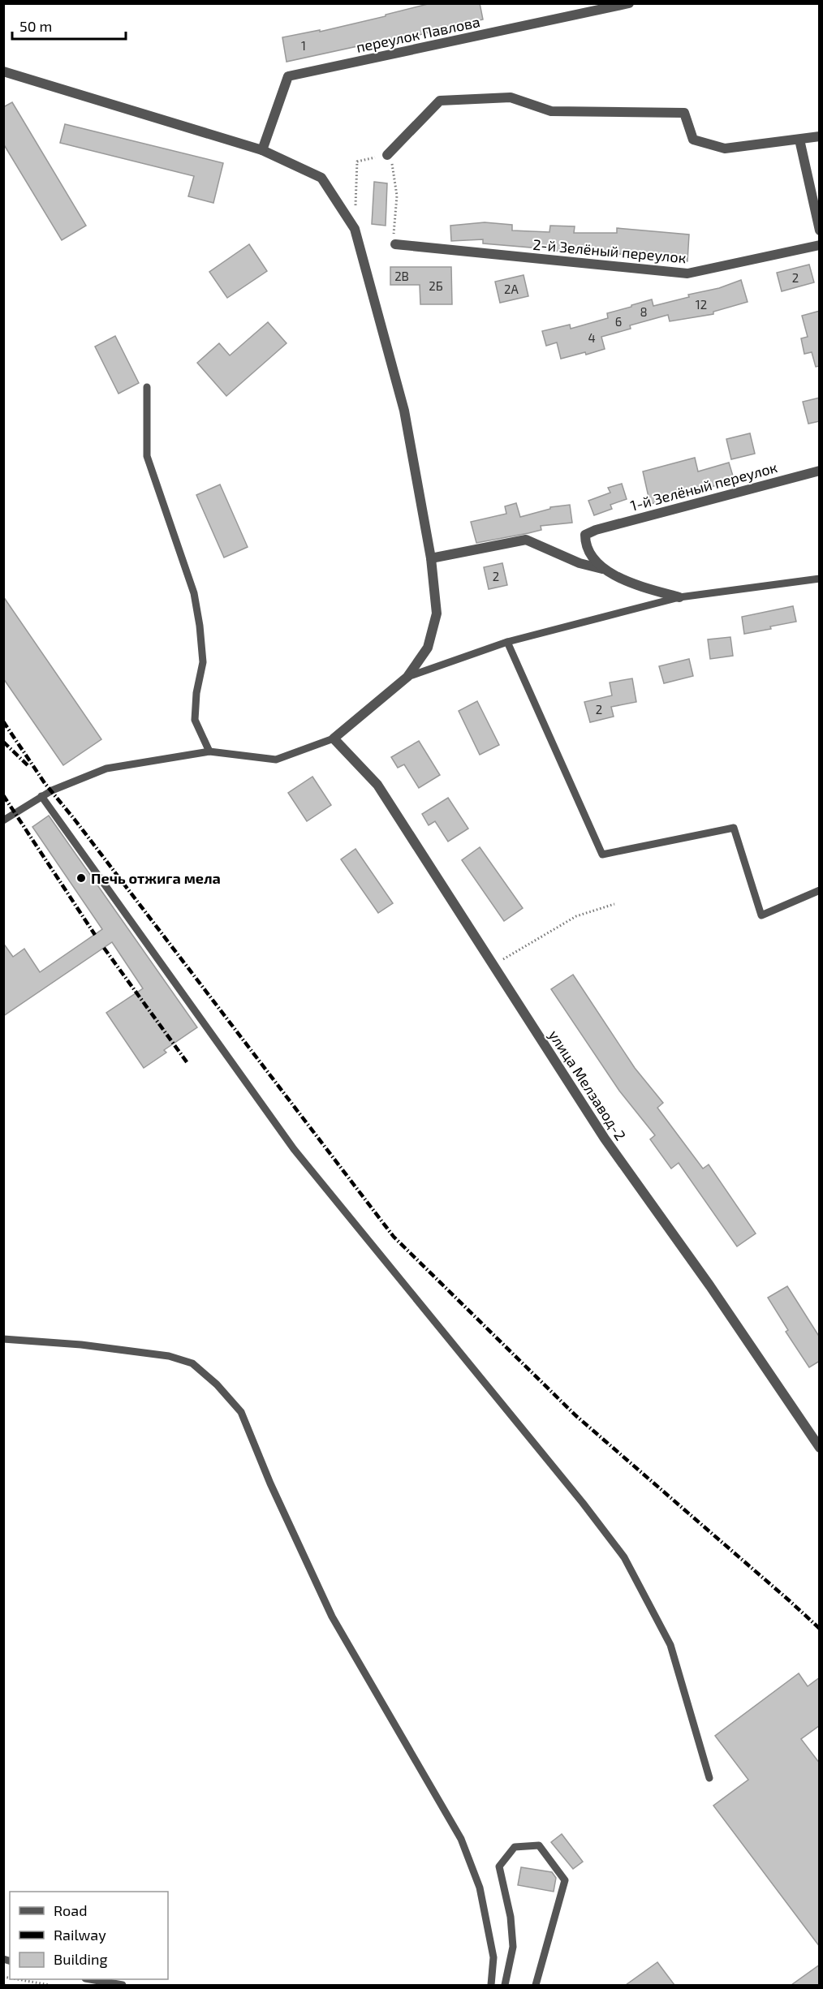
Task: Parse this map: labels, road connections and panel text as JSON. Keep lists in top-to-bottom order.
{
  "streets": {
    "street": [
      "переулок Павлова",
      "2-й Зелёный переулок",
      "1-й Зелёный переулок",
      "улица Мелзавод-2"
    ]
  },
  "places": ["Печь отжига мела"],
  "house_numbers": [
    "1",
    "2В",
    "2",
    "2Б",
    "2А",
    "12",
    "8",
    "6",
    "4",
    "2",
    "2"
  ],
  "legend": ["Road", "Railway", "Building"],
  "scale_bar": "50 m"
}
